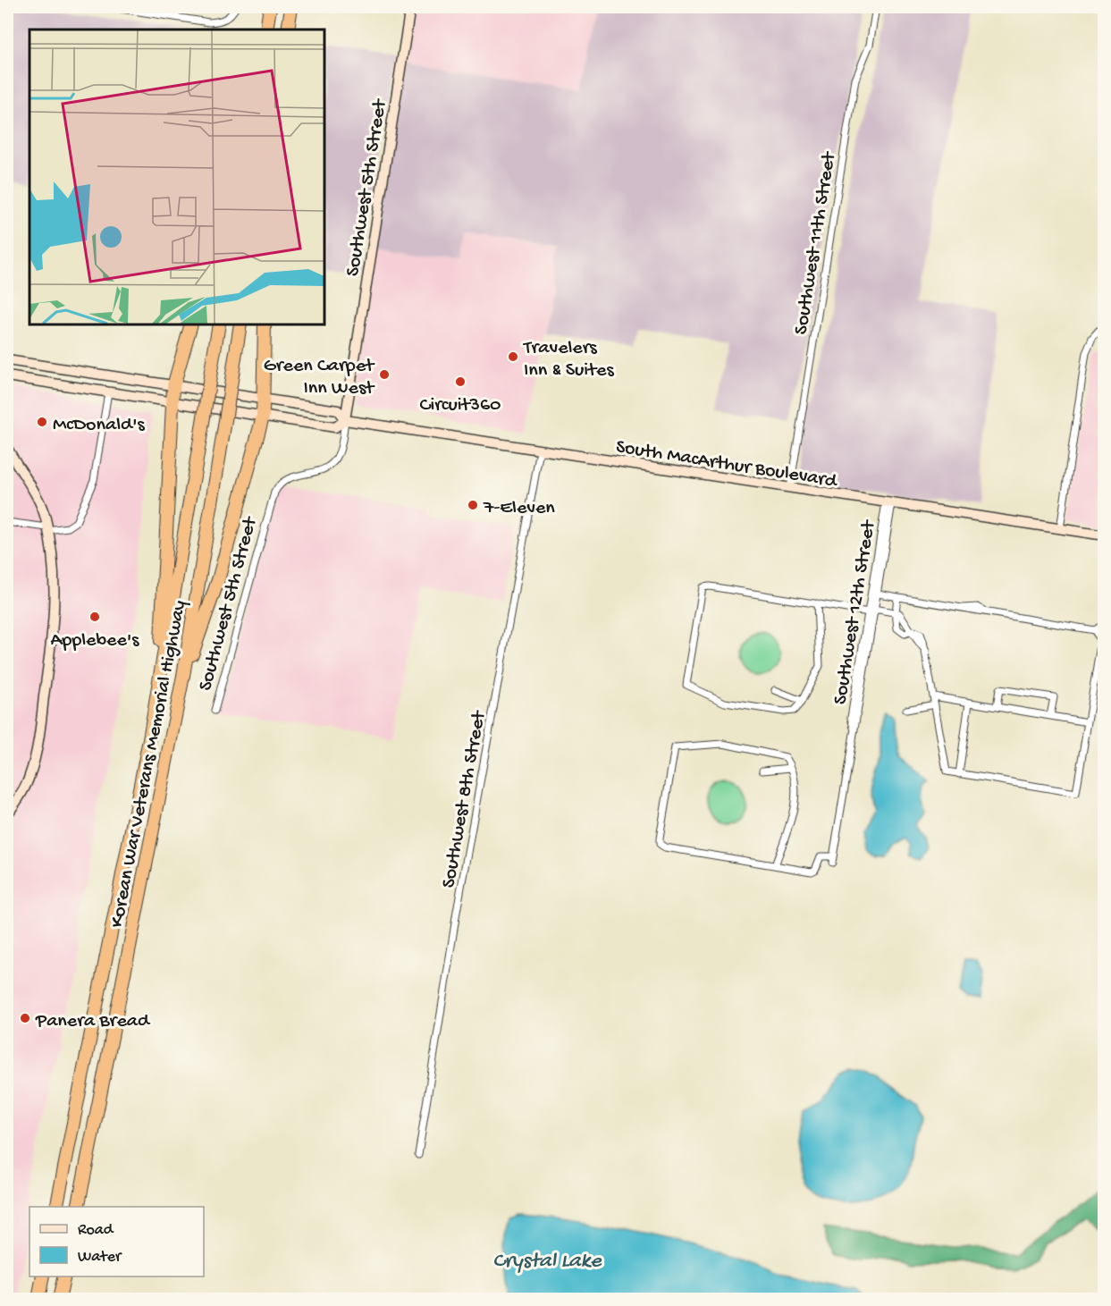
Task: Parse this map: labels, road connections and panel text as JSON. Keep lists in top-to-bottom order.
{
  "streets": {
    "highway": ["Korean War Veterans Memorial Highway"],
    "main road": ["Southwest 5th Street", "South MacArthur Boulevard"],
    "street": ["Southwest 11th Street", "Southwest 12th Street", "Southwest 8th Street"]
  },
  "crossings": [
    ["Southwest 5th Street", "South MacArthur Boulevard"],
    ["Southwest 11th Street", "South MacArthur Boulevard"],
    ["South MacArthur Boulevard", "Southwest 12th Street"],
    ["South MacArthur Boulevard", "Southwest 8th Street"]
  ],
  "water": ["Crystal Lake"],
  "places": [
    "Travelers Inn & Suites",
    "Green Carpet Inn West",
    "Circuit360",
    "McDonald's",
    "7-Eleven",
    "Applebee's",
    "Panera Bread"
  ],
  "legend": ["Road", "Water"]
}
